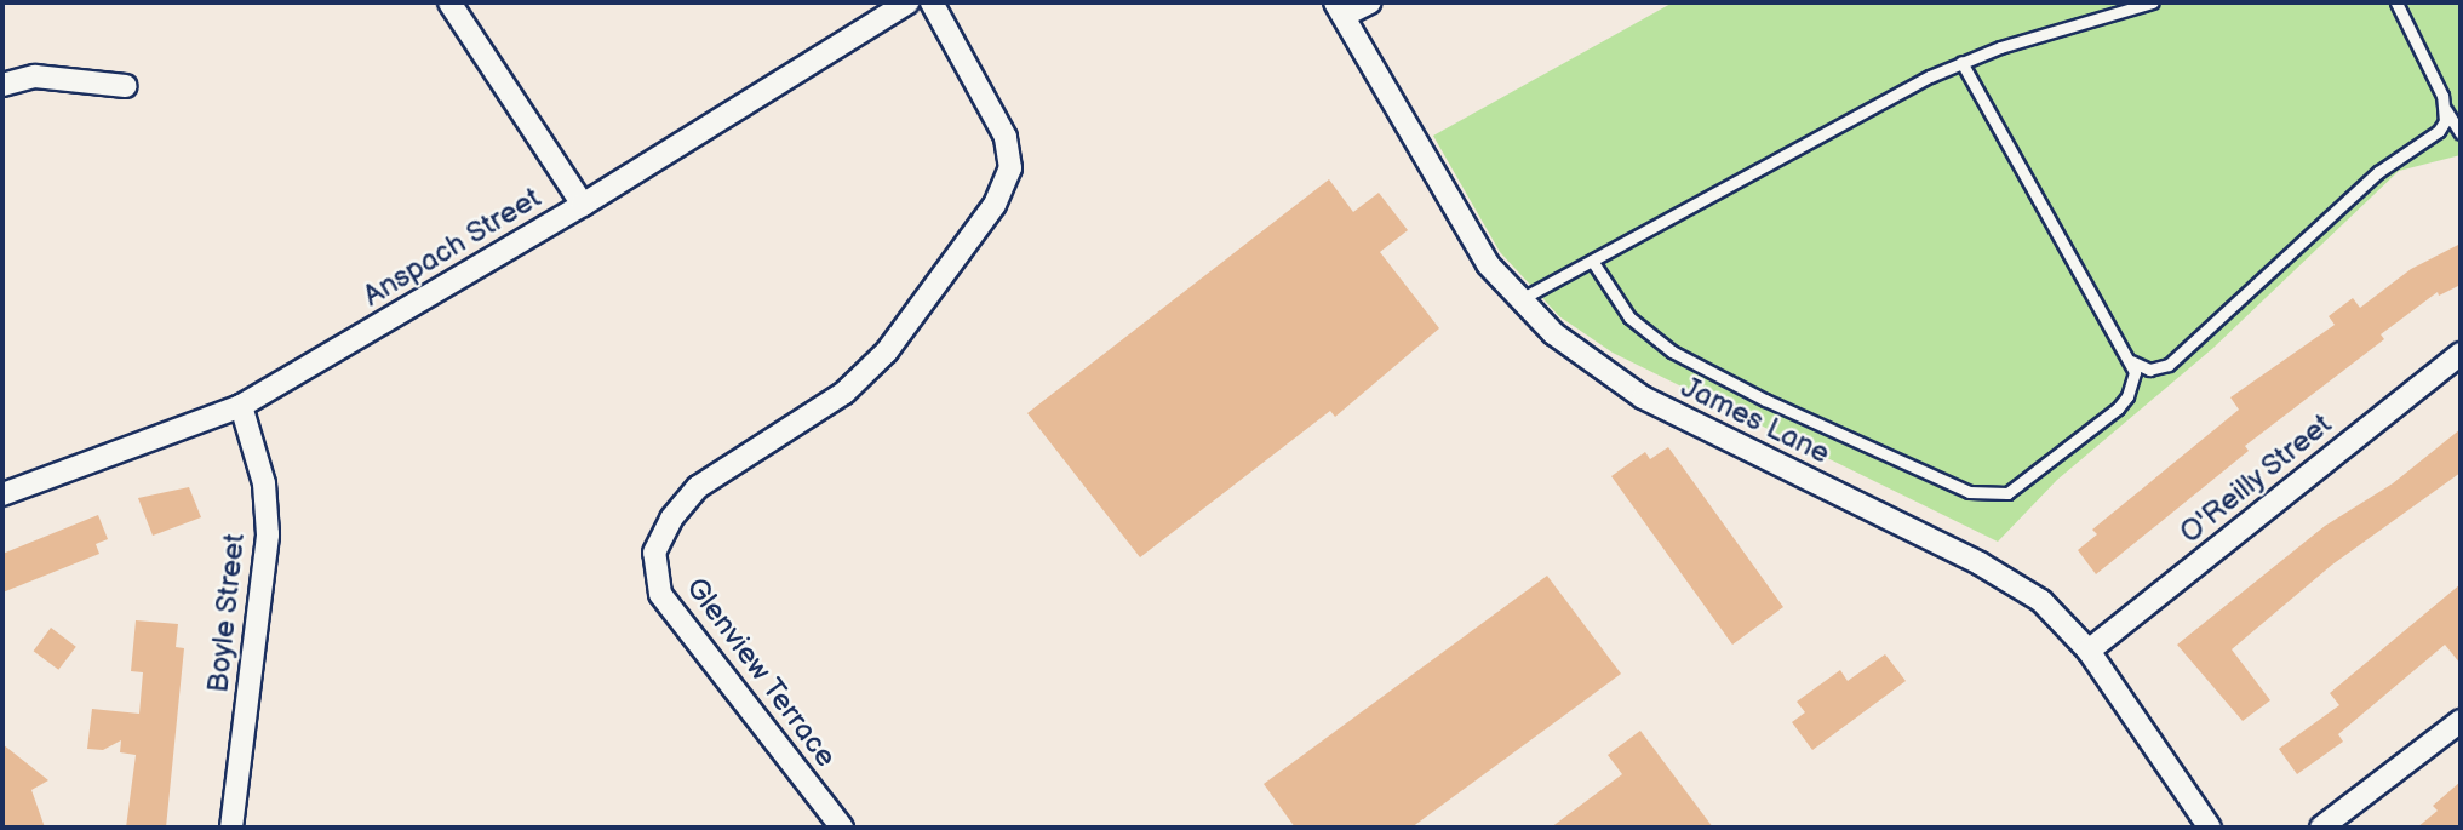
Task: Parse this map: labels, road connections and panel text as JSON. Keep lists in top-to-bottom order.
{
  "streets": {
    "street": [
      "Anspach Street",
      "James Lane",
      "O'Reilly Street",
      "Boyle Street",
      "Glenview Terrace"
    ]
  },
  "crossings": [
    ["Anspach Street", "Boyle Street"],
    ["James Lane", "O'Reilly Street"]
  ]
}
